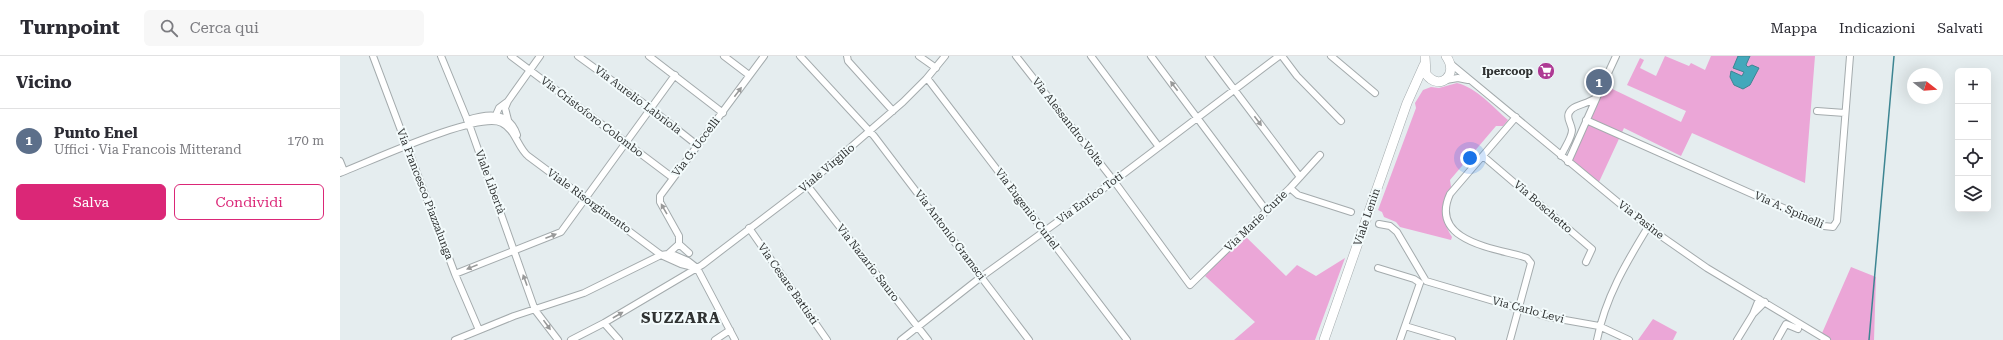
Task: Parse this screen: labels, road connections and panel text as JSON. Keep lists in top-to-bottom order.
{
  "streets": {
    "main road": ["Viale Lenin"],
    "street": [
      "Via Aurelio Labriola",
      "Via Cristoforo Colombo",
      "Via Alessandro Volta",
      "Via G. Uccelli",
      "Viale Virgilio",
      "Viale Libertà",
      "Via Francesco Piazzalunga",
      "Via Enrico Toti",
      "Viale Risorgimento",
      "Via Boschetto",
      "Via Eugenio Curiel",
      "Via A. Spinelli",
      "Via Pasine",
      "Via Marie Curie",
      "Via Antonio Gramsci",
      "Via Nazario Sauro",
      "Via Cesare Battisti",
      "Via Carlo Levi"
    ]
  },
  "crossings": [
    ["Via Aurelio Labriola", "Via G. Uccelli"],
    ["Via Cristoforo Colombo", "Via G. Uccelli"],
    ["Via Alessandro Volta", "Via Enrico Toti"],
    ["Via Alessandro Volta", "Via Marie Curie"],
    ["Viale Virgilio", "Viale Risorgimento"],
    ["Viale Virgilio", "Via Eugenio Curiel"],
    ["Viale Virgilio", "Via Antonio Gramsci"],
    ["Viale Virgilio", "Via Nazario Sauro"],
    ["Viale Virgilio", "Via Cesare Battisti"],
    ["Via Enrico Toti", "Via Eugenio Curiel"],
    ["Via Enrico Toti", "Via Antonio Gramsci"],
    ["Via Enrico Toti", "Via Nazario Sauro"]
  ],
  "one_way": ["Via G. Uccelli"],
  "districts": ["SUZZARA"],
  "places": {
    "supermarket": ["Ipercoop"]
  },
  "north": "right",
  "page": {
    "header": "Turnpoint",
    "search": "Cerca qui",
    "nav": ["Mappa", "Indicazioni", "Salvati"],
    "heading": "Vicino",
    "pins": "1",
    "map_buttons": ["+", "−"],
    "list": [
      {
        "mark": "1",
        "name": "Punto Enel",
        "note": "Uffici · Via Francois Mitterand",
        "value": "170 m"
      }
    ],
    "buttons": ["Salva", "Condividi"]
  }
}
